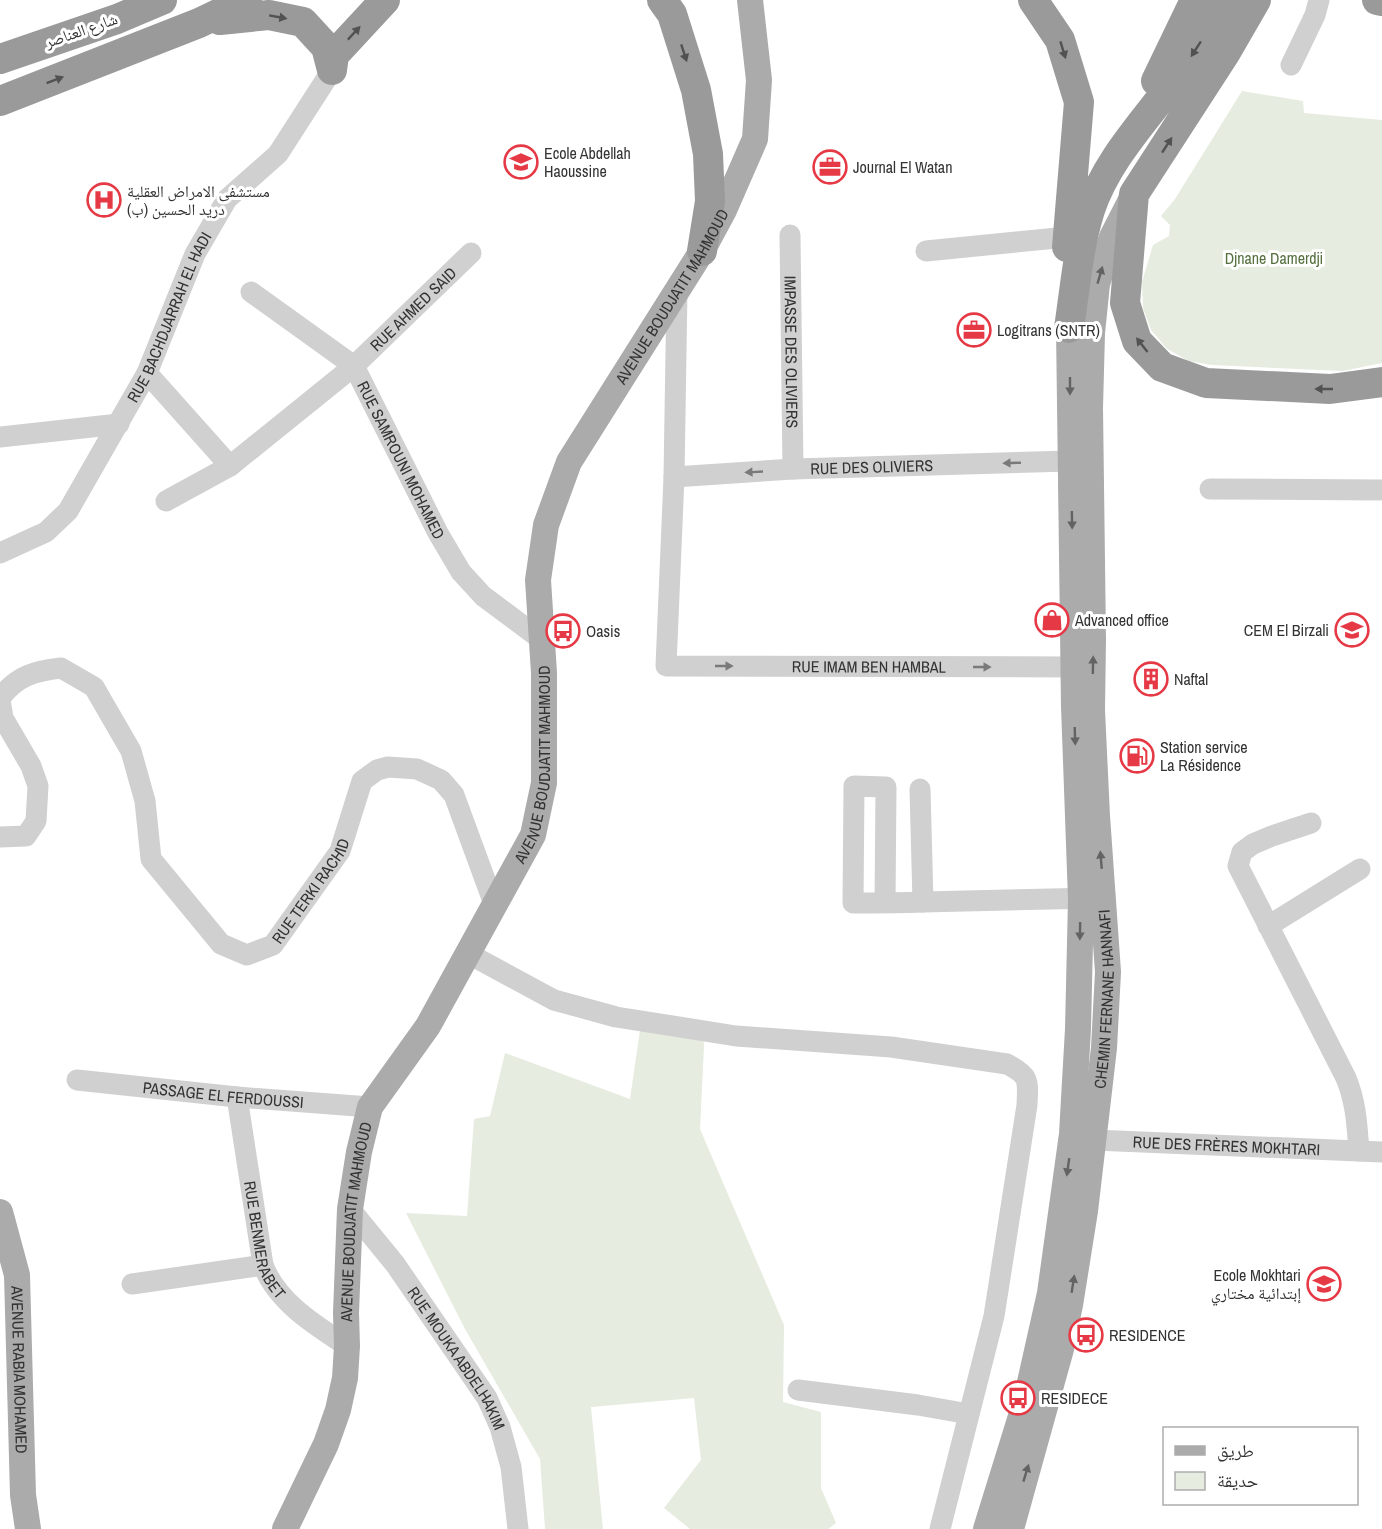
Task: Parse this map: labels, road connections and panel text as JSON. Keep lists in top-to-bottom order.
{
  "streets": {
    "highway": ["شارع العناصر"],
    "main road": ["AVENUE BOUDJATIT MAHMOUD", "CHEMIN FERNANE HANNAFI", "AVENUE RABIA MOHAMED"],
    "street": [
      "RUE AHMED SAID",
      "RUE BACHDJARRAH EL HADI",
      "IMPASSE DES OLIVIERS",
      "RUE SAMROUNI MOHAMED",
      "RUE DES OLIVIERS",
      "RUE IMAM BEN HAMBAL",
      "RUE TERKI RACHID",
      "PASSAGE EL FERDOUSSI",
      "RUE DES FRÈRES MOKHTARI",
      "RUE BENMERABET",
      "RUE MOUKA ABDELHAKIM"
    ]
  },
  "crossings": [
    ["AVENUE BOUDJATIT MAHMOUD", "RUE SAMROUNI MOHAMED"],
    ["AVENUE BOUDJATIT MAHMOUD", "RUE TERKI RACHID"],
    ["AVENUE BOUDJATIT MAHMOUD", "PASSAGE EL FERDOUSSI"],
    ["AVENUE BOUDJATIT MAHMOUD", "RUE BENMERABET"],
    ["AVENUE BOUDJATIT MAHMOUD", "RUE MOUKA ABDELHAKIM"],
    ["RUE AHMED SAID", "RUE SAMROUNI MOHAMED"],
    ["IMPASSE DES OLIVIERS", "RUE DES OLIVIERS"],
    ["RUE DES OLIVIERS", "RUE IMAM BEN HAMBAL"],
    ["RUE DES OLIVIERS", "CHEMIN FERNANE HANNAFI"],
    ["RUE IMAM BEN HAMBAL", "CHEMIN FERNANE HANNAFI"],
    ["CHEMIN FERNANE HANNAFI", "RUE DES FRÈRES MOKHTARI"],
    ["PASSAGE EL FERDOUSSI", "RUE BENMERABET"]
  ],
  "one_way": ["RUE DES OLIVIERS"],
  "parks": ["Djnane Damerdji"],
  "places": {
    "school or university": ["Ecole Abdellah Haoussine", "CEM El Birzali", "Ecole Mokhtari إبتدائية مختاري"],
    "office": ["Journal El Watan", "Logitrans (SNTR)"],
    "hospital": ["مستشفى الامراض العقلية دريد الحسين (ب)"],
    "shop": ["Advanced office"],
    "bus stop": ["Oasis", "RESIDENCE", "RESIDECE"],
    "building": ["Naftal"],
    "fuel station": ["Station service La Résidence"]
  },
  "legend": ["طريق", "حديقة"]
}
